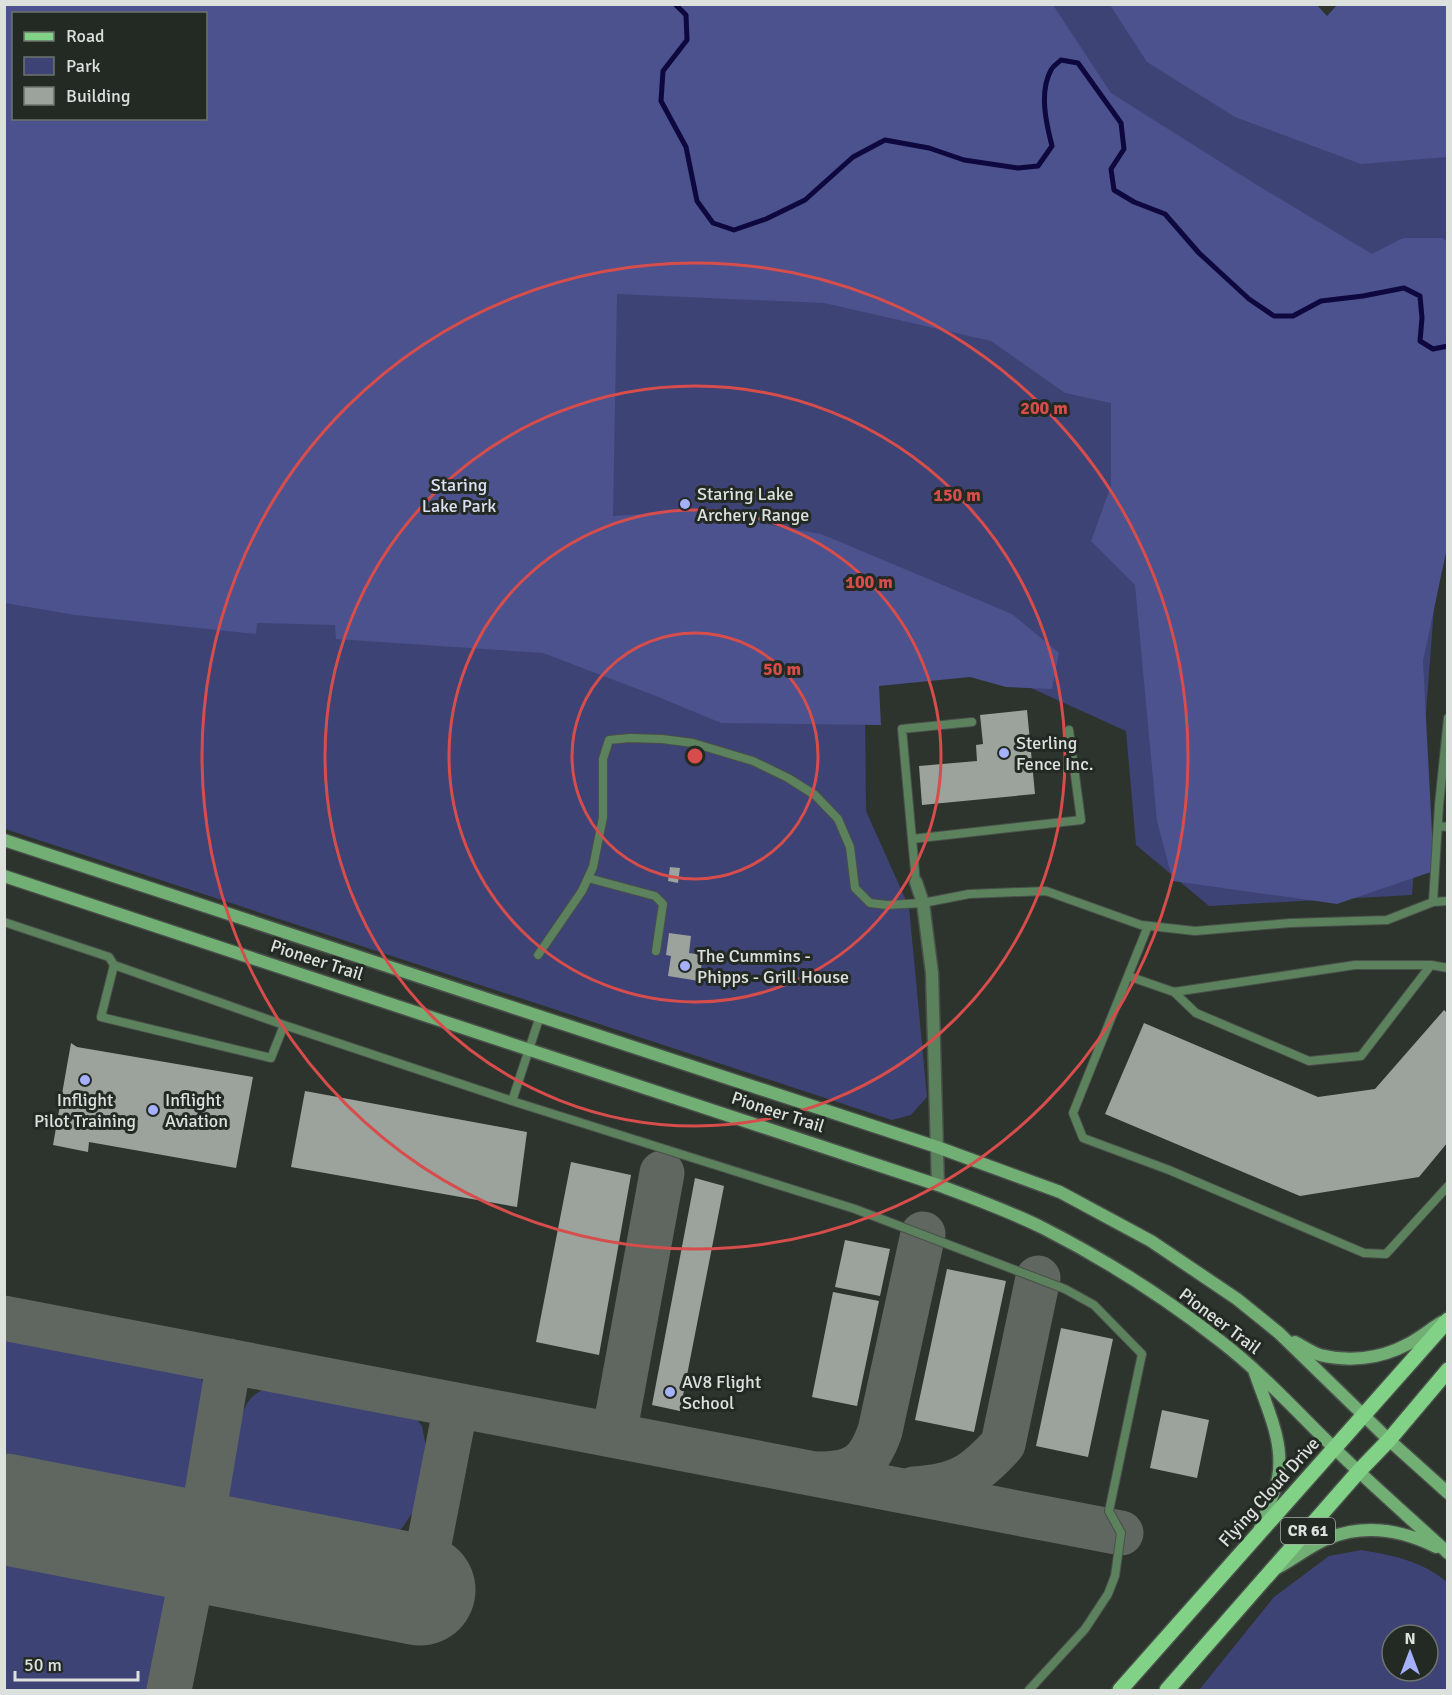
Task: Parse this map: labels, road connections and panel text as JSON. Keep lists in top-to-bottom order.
{
  "streets": {
    "main road": ["Pioneer Trail", "Flying Cloud Drive", "CR 61"]
  },
  "crossings": [
    ["Pioneer Trail", "Flying Cloud Drive"],
    ["Pioneer Trail", "CR 61"]
  ],
  "parks": ["Staring Lake Park"],
  "places": [
    "Staring Lake Archery Range",
    "Sterling Fence Inc.",
    "The Cummins - Phipps - Grill House",
    "Inflight Pilot Training",
    "Inflight Aviation",
    "AV8 Flight School"
  ],
  "legend": ["Road", "Park", "Building"],
  "scale_bar": "50 m",
  "north": "top",
  "rings": [
    "200 m",
    "150 m",
    "100 m",
    "50 m"
  ]
}
